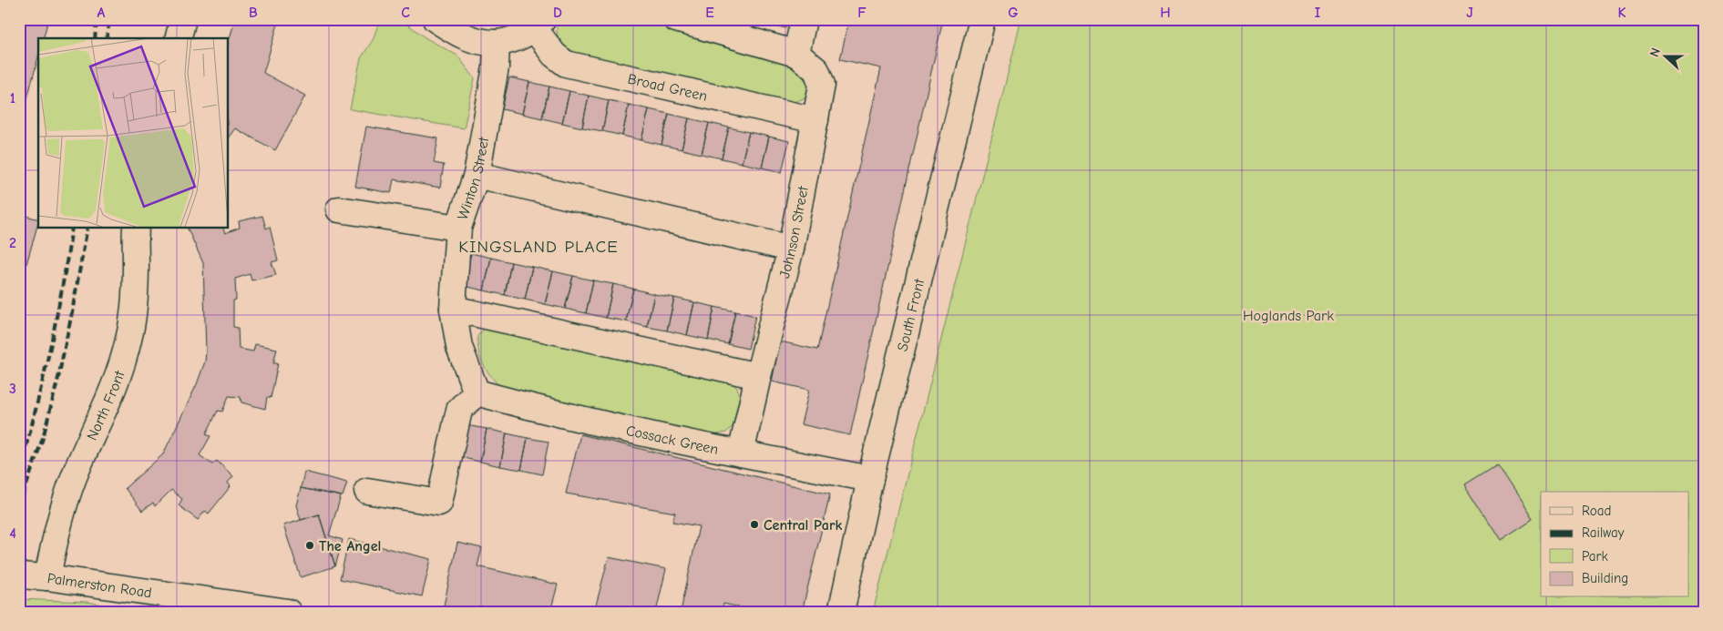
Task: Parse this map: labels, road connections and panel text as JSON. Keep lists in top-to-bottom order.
{
  "streets": {
    "street": [
      "Broad Green",
      "Winton Street",
      "Johnson Street",
      "South Front",
      "North Front",
      "Cossack Green",
      "Palmerston Road"
    ]
  },
  "crossings": [
    ["Broad Green", "Johnson Street"],
    ["Winton Street", "Cossack Green"],
    ["Johnson Street", "Cossack Green"],
    ["South Front", "Cossack Green"],
    ["North Front", "Palmerston Road"]
  ],
  "districts": ["KINGSLAND PLACE"],
  "parks": ["Hoglands Park"],
  "places": ["Central Park", "The Angel"],
  "legend": [
    "Road",
    "Railway",
    "Park",
    "Building"
  ],
  "north": "left",
  "grid": {
    "columns": [
      "A",
      "B",
      "C",
      "D",
      "E",
      "F",
      "G",
      "H",
      "I",
      "J",
      "K"
    ],
    "rows": [
      "1",
      "2",
      "3",
      "4"
    ]
  }
}
